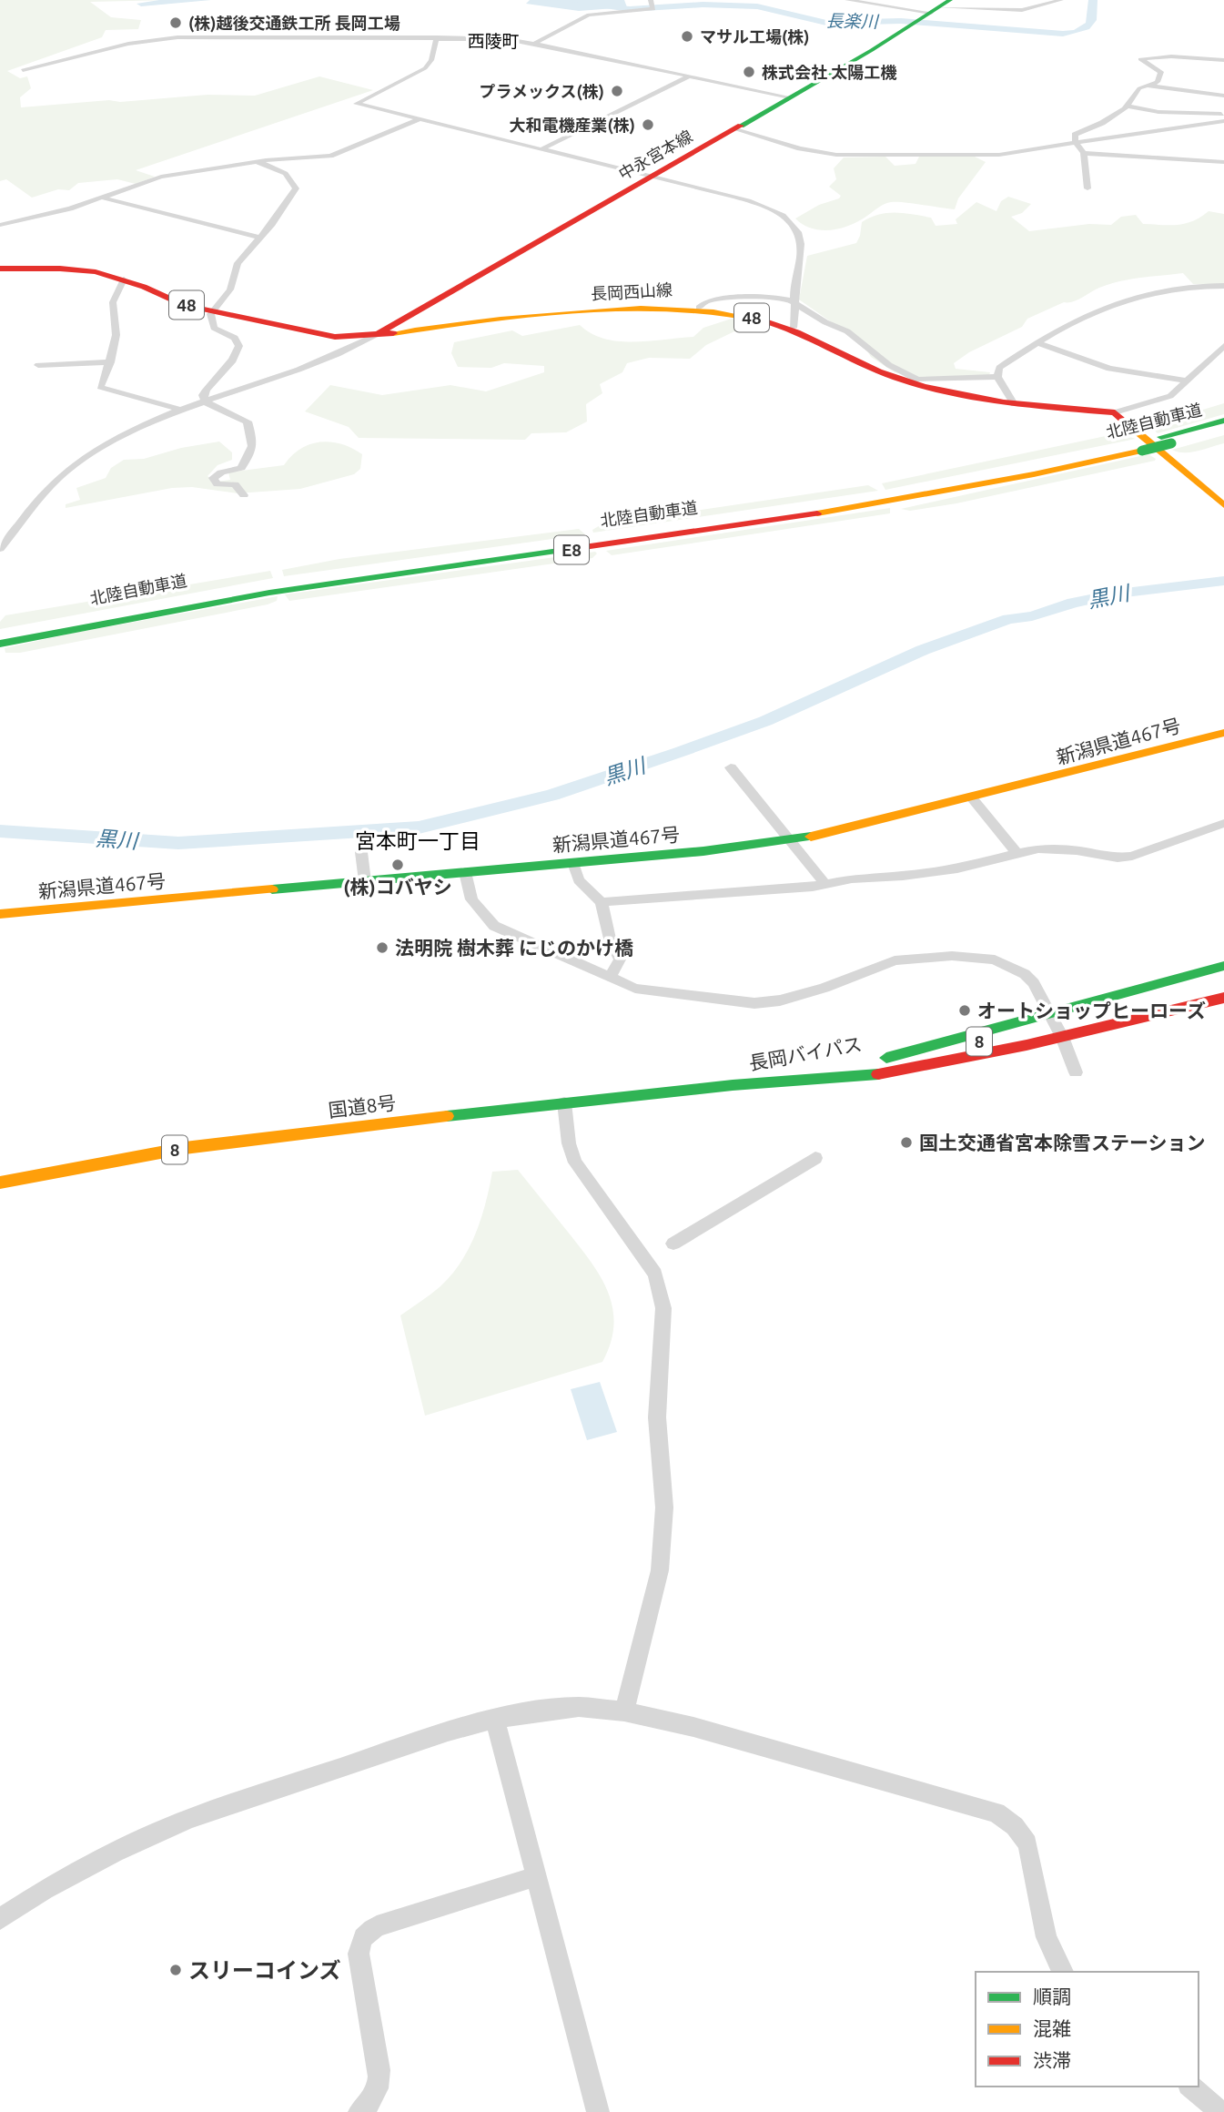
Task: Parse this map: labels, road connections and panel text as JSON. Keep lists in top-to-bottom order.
{
  "streets": {
    "main road": [
      "中永宮本線",
      "長岡西山線",
      "48",
      "北陸自動車道",
      "E8",
      "新潟県道467号",
      "8",
      "長岡バイパス",
      "国道8号"
    ]
  },
  "crossings": [
    ["中永宮本線", "長岡西山線"],
    ["長岡バイパス", "国道8号"]
  ],
  "districts": ["西陵町", "宮本町一丁目"],
  "water": ["長楽川", "黒川"],
  "places": [
    "(株)越後交通鉄工所 長岡工場",
    "マサル工場(株)",
    "株式会社 太陽工機",
    "プラメックス(株)",
    "大和電機産業(株)",
    "(株)コバヤシ",
    "法明院 樹木葬 にじのかけ橋",
    "オートショップヒーローズ",
    "国土交通省宮本除雪ステーション",
    "スリーコインズ"
  ],
  "legend": ["順調", "混雑", "渋滞"]
}
